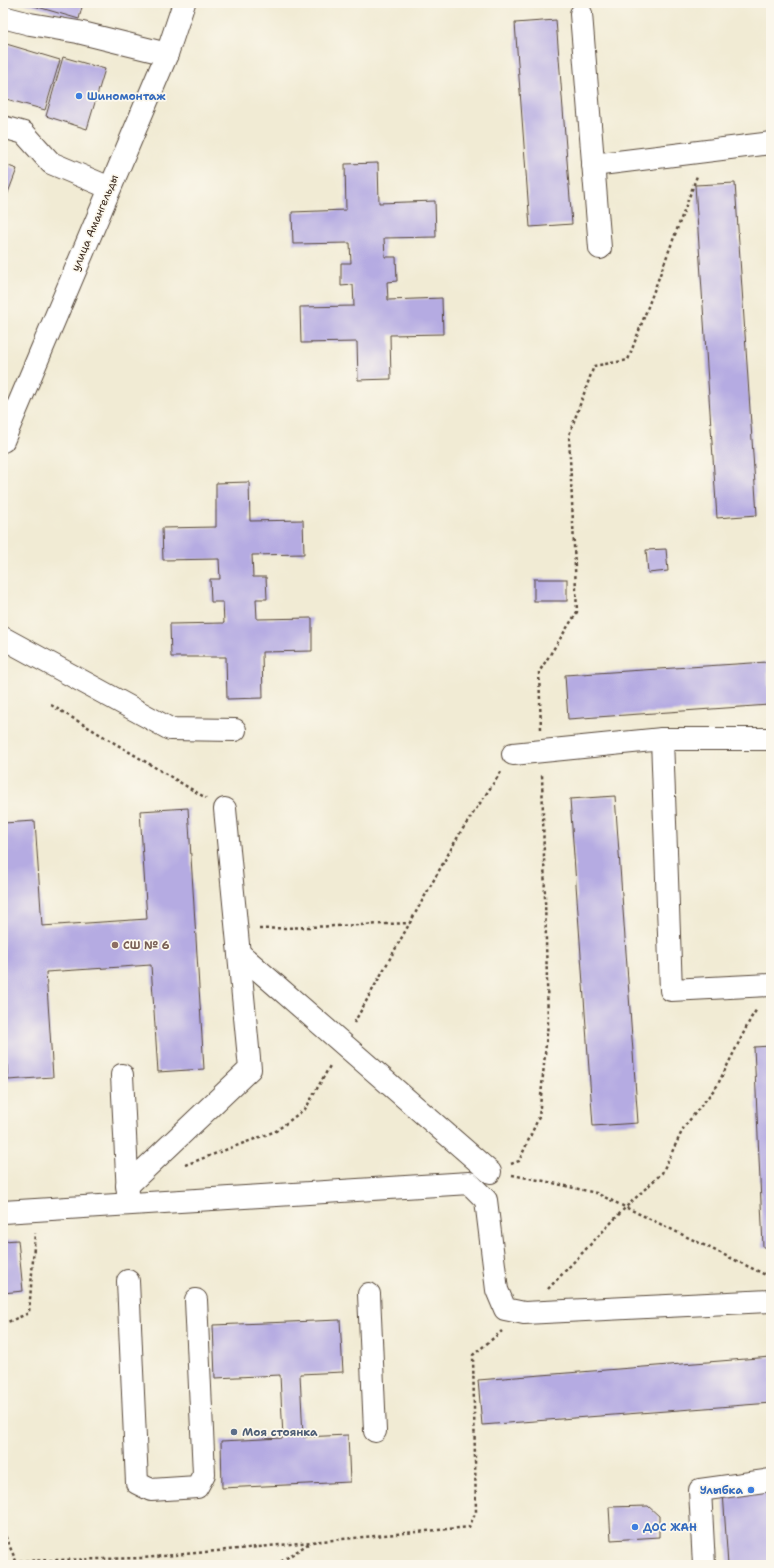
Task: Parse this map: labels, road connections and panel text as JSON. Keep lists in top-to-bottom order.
{
  "streets": {
    "street": ["улица Амангельды"]
  },
  "places": [
    "Шиномонтаж",
    "СШ № 6",
    "Моя стоянка",
    "Улыбка",
    "ДОС ЖАН"
  ]
}
